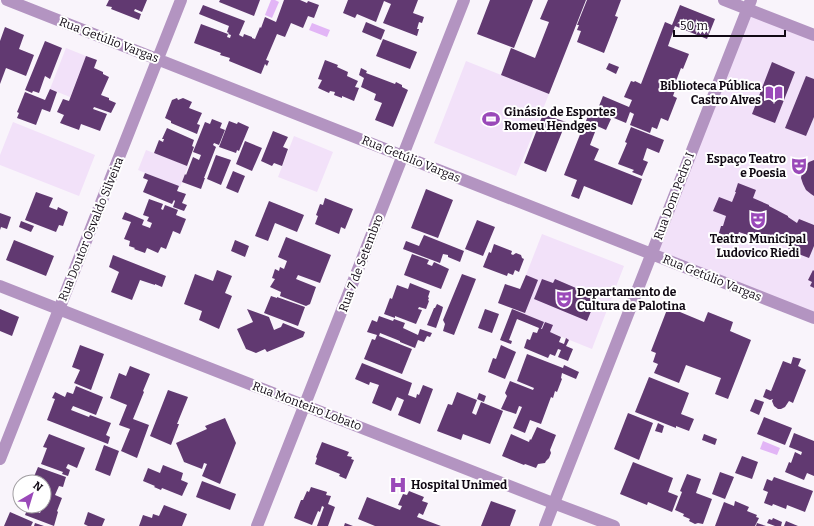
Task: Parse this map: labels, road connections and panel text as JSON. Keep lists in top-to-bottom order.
{
  "streets": {
    "street": [
      "Rua Getúlio Vargas",
      "Rua Dom Pedro I",
      "Rua Doutor Osvaldo Silveira",
      "Rua 7 de Setembro",
      "Rua Monteiro Lobato"
    ]
  },
  "crossings": [
    ["Rua Getúlio Vargas", "Rua Dom Pedro I"],
    ["Rua Getúlio Vargas", "Rua Doutor Osvaldo Silveira"],
    ["Rua Getúlio Vargas", "Rua 7 de Setembro"],
    ["Rua Dom Pedro I", "Rua Monteiro Lobato"],
    ["Rua Doutor Osvaldo Silveira", "Rua Monteiro Lobato"],
    ["Rua 7 de Setembro", "Rua Monteiro Lobato"]
  ],
  "places": {
    "library": ["Biblioteca Pública Castro Alves"],
    "sports": ["Ginásio de Esportes Romeu Hendges"],
    "theatre": ["Espaço Teatro e Poesia", "Teatro Municipal Ludovico Riedi", "Departamento de Cultura de Palotina"],
    "hospital": ["Hospital Unimed"]
  },
  "scale_bar": "50 m",
  "north": "top right"
}
